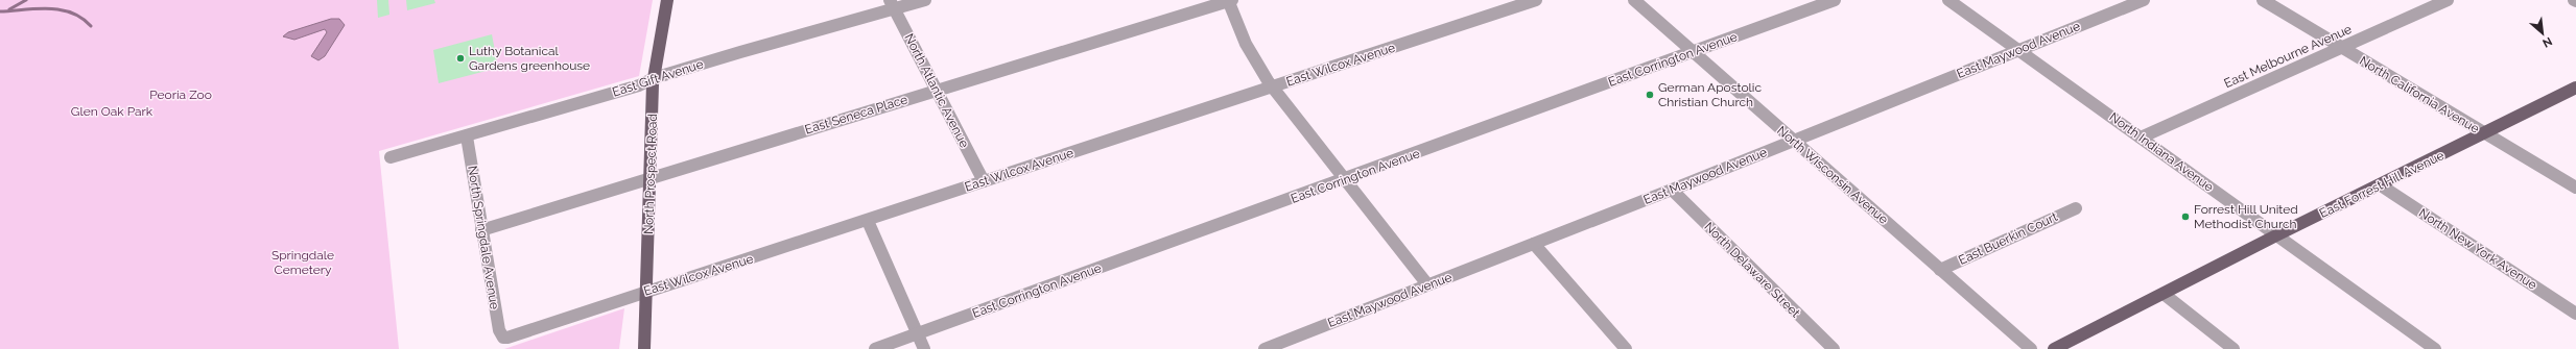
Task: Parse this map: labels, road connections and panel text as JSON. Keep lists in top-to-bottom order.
{
  "streets": {
    "main road": ["North Prospect Road", "East Forrest Hill Avenue"],
    "street": [
      "East Maywood Avenue",
      "East Melbourne Avenue",
      "East Corrington Avenue",
      "East Wilcox Avenue",
      "East Gift Avenue",
      "North Atlantic Avenue",
      "North California Avenue",
      "East Seneca Place",
      "North Indiana Avenue",
      "North Wisconsin Avenue",
      "North Springdale Avenue",
      "East Buerkin Court",
      "North New York Avenue",
      "North Delaware Street"
    ]
  },
  "crossings": [
    ["East Maywood Avenue", "North Indiana Avenue"],
    ["East Maywood Avenue", "North Wisconsin Avenue"],
    ["East Maywood Avenue", "North Delaware Street"],
    ["East Melbourne Avenue", "North California Avenue"],
    ["East Melbourne Avenue", "North Indiana Avenue"],
    ["East Corrington Avenue", "North Wisconsin Avenue"],
    ["East Wilcox Avenue", "North Atlantic Avenue"],
    ["East Wilcox Avenue", "North Prospect Road"],
    ["East Wilcox Avenue", "North Springdale Avenue"],
    ["East Gift Avenue", "North Atlantic Avenue"],
    ["East Gift Avenue", "North Prospect Road"],
    ["East Gift Avenue", "North Springdale Avenue"],
    ["North Atlantic Avenue", "East Seneca Place"],
    ["North California Avenue", "East Forrest Hill Avenue"],
    ["East Seneca Place", "North Prospect Road"],
    ["East Seneca Place", "North Springdale Avenue"],
    ["North Indiana Avenue", "East Forrest Hill Avenue"],
    ["North Wisconsin Avenue", "East Buerkin Court"],
    ["East Forrest Hill Avenue", "North New York Avenue"]
  ],
  "parks": ["Peoria Zoo", "Glen Oak Park", "Springdale Cemetery"],
  "places": ["Luthy Botanical Gardens greenhouse", "German Apostolic Christian Church", "Forrest Hill United Methodist Church"],
  "north": "bottom right"
}
